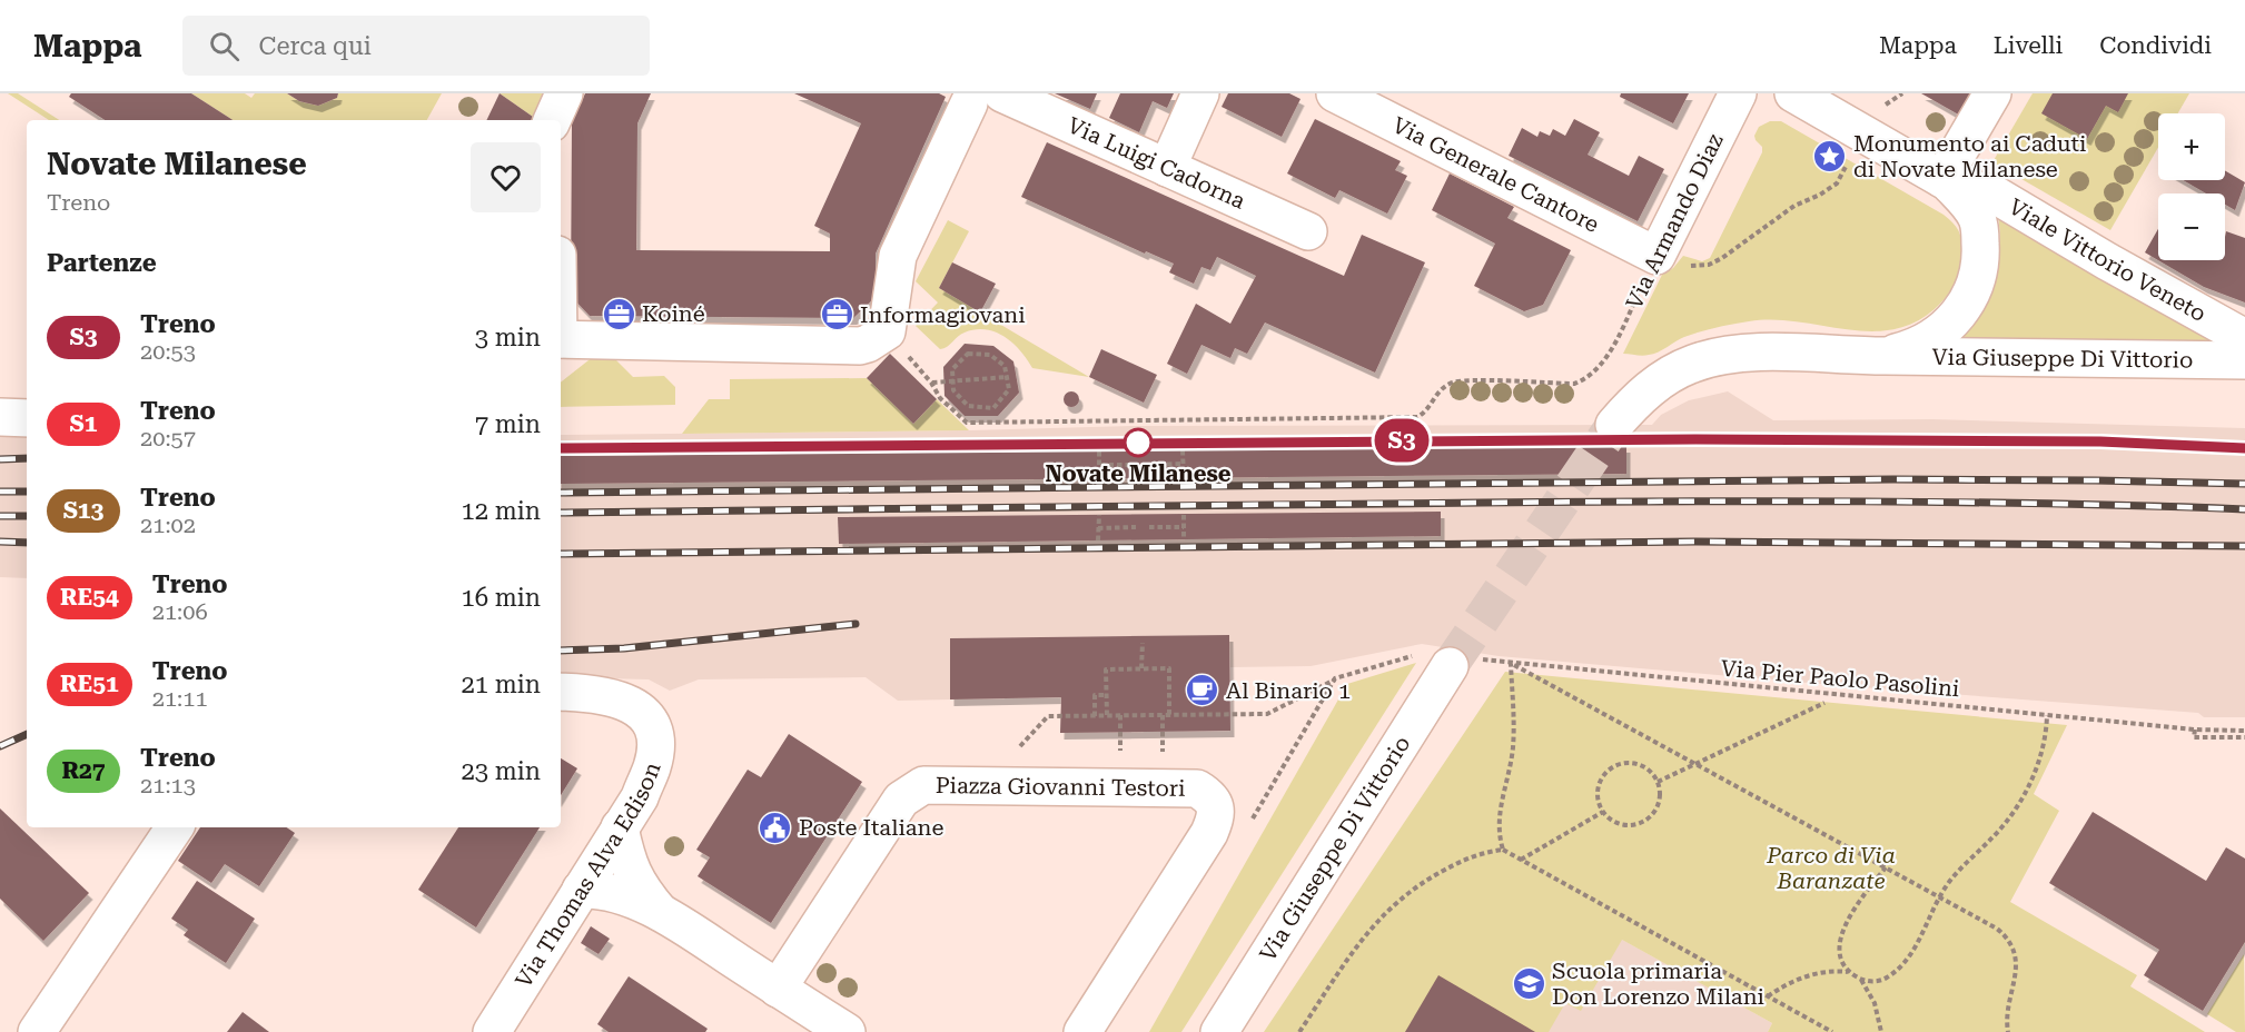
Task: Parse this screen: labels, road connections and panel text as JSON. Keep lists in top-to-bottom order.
{
  "streets": {
    "street": [
      "Via Luigi Cadorna",
      "Via Generale Cantore",
      "Via Armando Diaz",
      "Viale Vittorio Veneto",
      "Via Giuseppe Di Vittorio",
      "Piazza Giovanni Testori",
      "Via Thomas Alva Edison"
    ],
    "path": ["Via Pier Paolo Pasolini"]
  },
  "crossings": [
    ["Via Generale Cantore", "Via Armando Diaz"],
    ["Viale Vittorio Veneto", "Via Giuseppe Di Vittorio"],
    ["Via Giuseppe Di Vittorio", "Via Pier Paolo Pasolini"]
  ],
  "parks": ["Parco di Via Baranzate"],
  "places": {
    "place": ["Monumento ai Caduti di Novate Milanese"],
    "office": ["Koiné", "Informagiovani"],
    "other": ["Novate Milanese"],
    "cafe": ["Al Binario 1"],
    "public building": ["Poste Italiane"],
    "school or university": ["Scuola primaria Don Lorenzo Milani"]
  },
  "page": {
    "header": "Mappa",
    "search": "Cerca qui",
    "nav": ["Mappa", "Livelli", "Condividi"],
    "on_map": "S3",
    "map_buttons": ["+", "−"],
    "heading": [
      ["Novate Milanese", "Treno"],
      "Partenze"
    ],
    "list": [
      {
        "mark": "S3",
        "name": "Treno",
        "note": "20:53",
        "value": "3 min"
      },
      {
        "mark": "S1",
        "name": "Treno",
        "note": "20:57",
        "value": "7 min"
      },
      {
        "mark": "S13",
        "name": "Treno",
        "note": "21:02",
        "value": "12 min"
      },
      {
        "mark": "RE54",
        "name": "Treno",
        "note": "21:06",
        "value": "16 min"
      },
      {
        "mark": "RE51",
        "name": "Treno",
        "note": "21:11",
        "value": "21 min"
      },
      {
        "mark": "R27",
        "name": "Treno",
        "note": "21:13",
        "value": "23 min"
      }
    ]
  }
}
